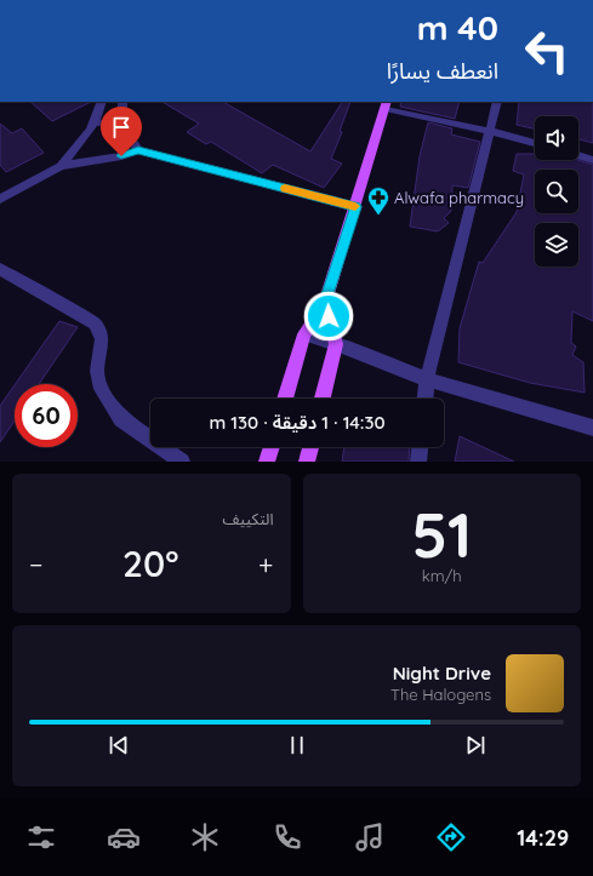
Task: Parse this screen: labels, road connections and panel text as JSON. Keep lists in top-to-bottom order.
{
  "places": {
    "pharmacy": ["Alwafa pharmacy"]
  },
  "page": {
    "turn": ["40 m", "انعطف يسارًا"],
    "limit": "60",
    "trip": "14:30 · 1 دقيقة · 130 m",
    "tile": [
      ["51", "km/h"],
      "التكييف"
    ],
    "heat": ["−", "20°", "+"],
    "song": ["Night Drive", "The Halogens"],
    "tabs": "14:29"
  }
}
